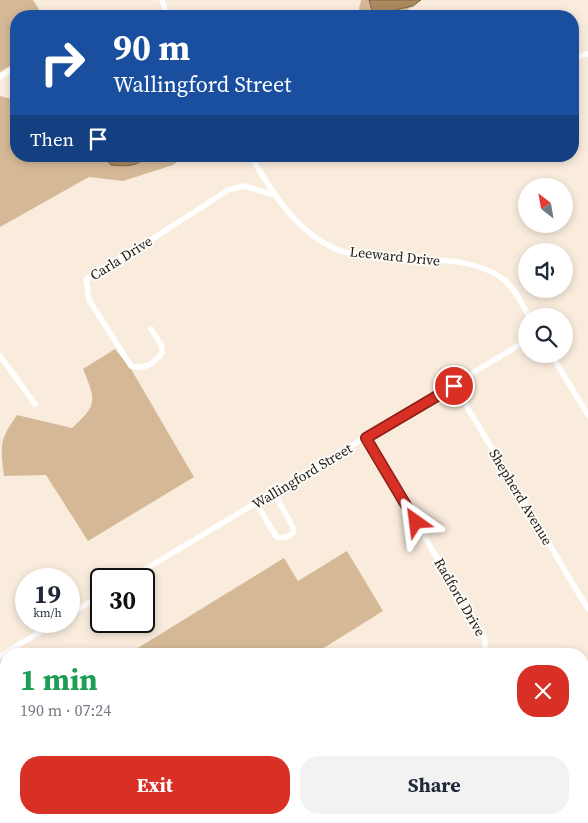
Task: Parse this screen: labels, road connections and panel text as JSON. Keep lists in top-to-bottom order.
{
  "streets": {
    "street": [
      "Leeward Drive",
      "Carla Drive",
      "Wallingford Street",
      "Shepherd Avenue",
      "Radford Drive"
    ]
  },
  "crossings": [
    ["Leeward Drive", "Carla Drive"],
    ["Wallingford Street", "Shepherd Avenue"],
    ["Wallingford Street", "Radford Drive"]
  ],
  "north": "top left",
  "page": {
    "turn": ["90 m", "Wallingford Street"],
    "then": "Then",
    "speed": "19 km/h",
    "limit": "30",
    "heading": ["1 min", "190 m · 07:24"],
    "buttons": ["Exit", "Share"]
  }
}
